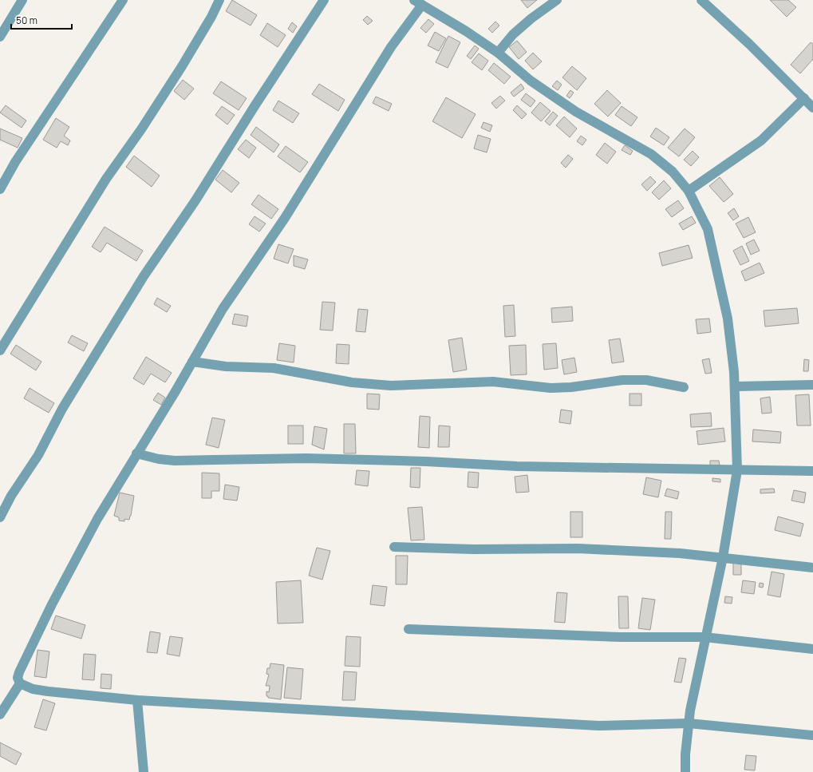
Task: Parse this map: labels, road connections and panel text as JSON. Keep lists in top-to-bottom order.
{
  "scale_bar": "50 m"
}
